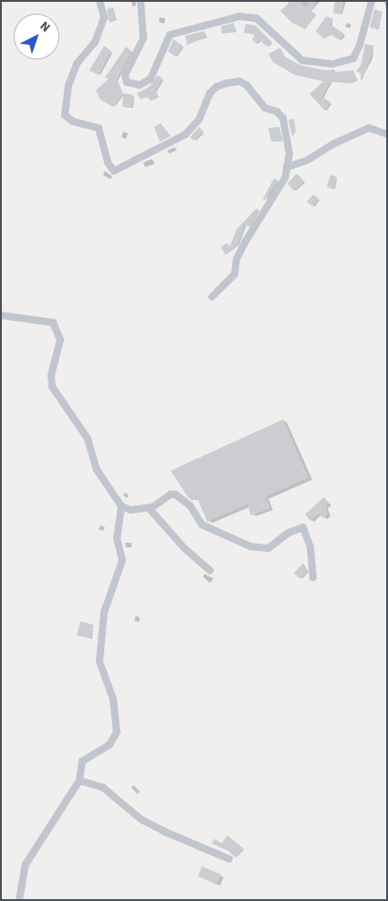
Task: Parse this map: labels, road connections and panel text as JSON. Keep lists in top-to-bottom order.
{
  "north": "top right"
}
